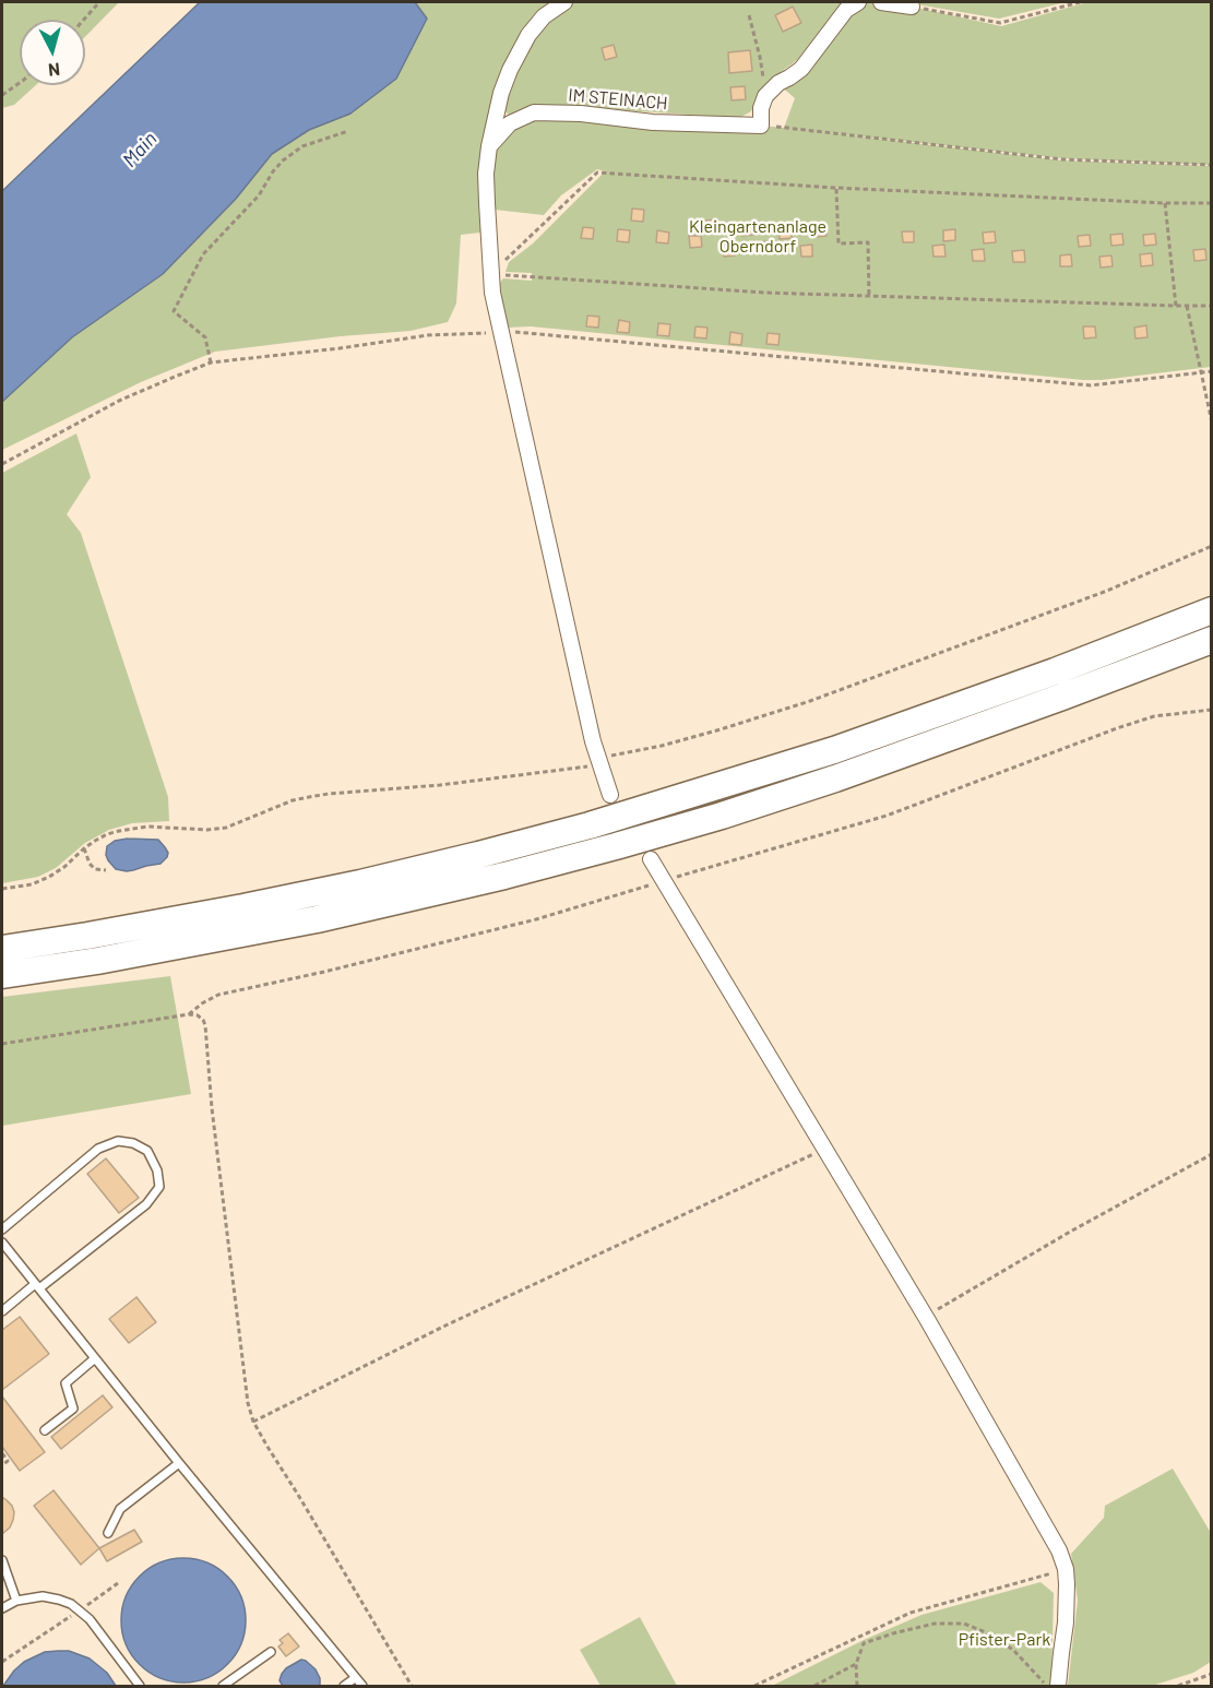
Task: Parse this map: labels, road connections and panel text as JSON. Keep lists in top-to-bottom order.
{
  "streets": {
    "street": ["IM STEINACH"]
  },
  "water": ["Main"],
  "parks": ["Kleingartenanlage Oberndorf", "Pfister-Park"],
  "north": "bottom"
}
